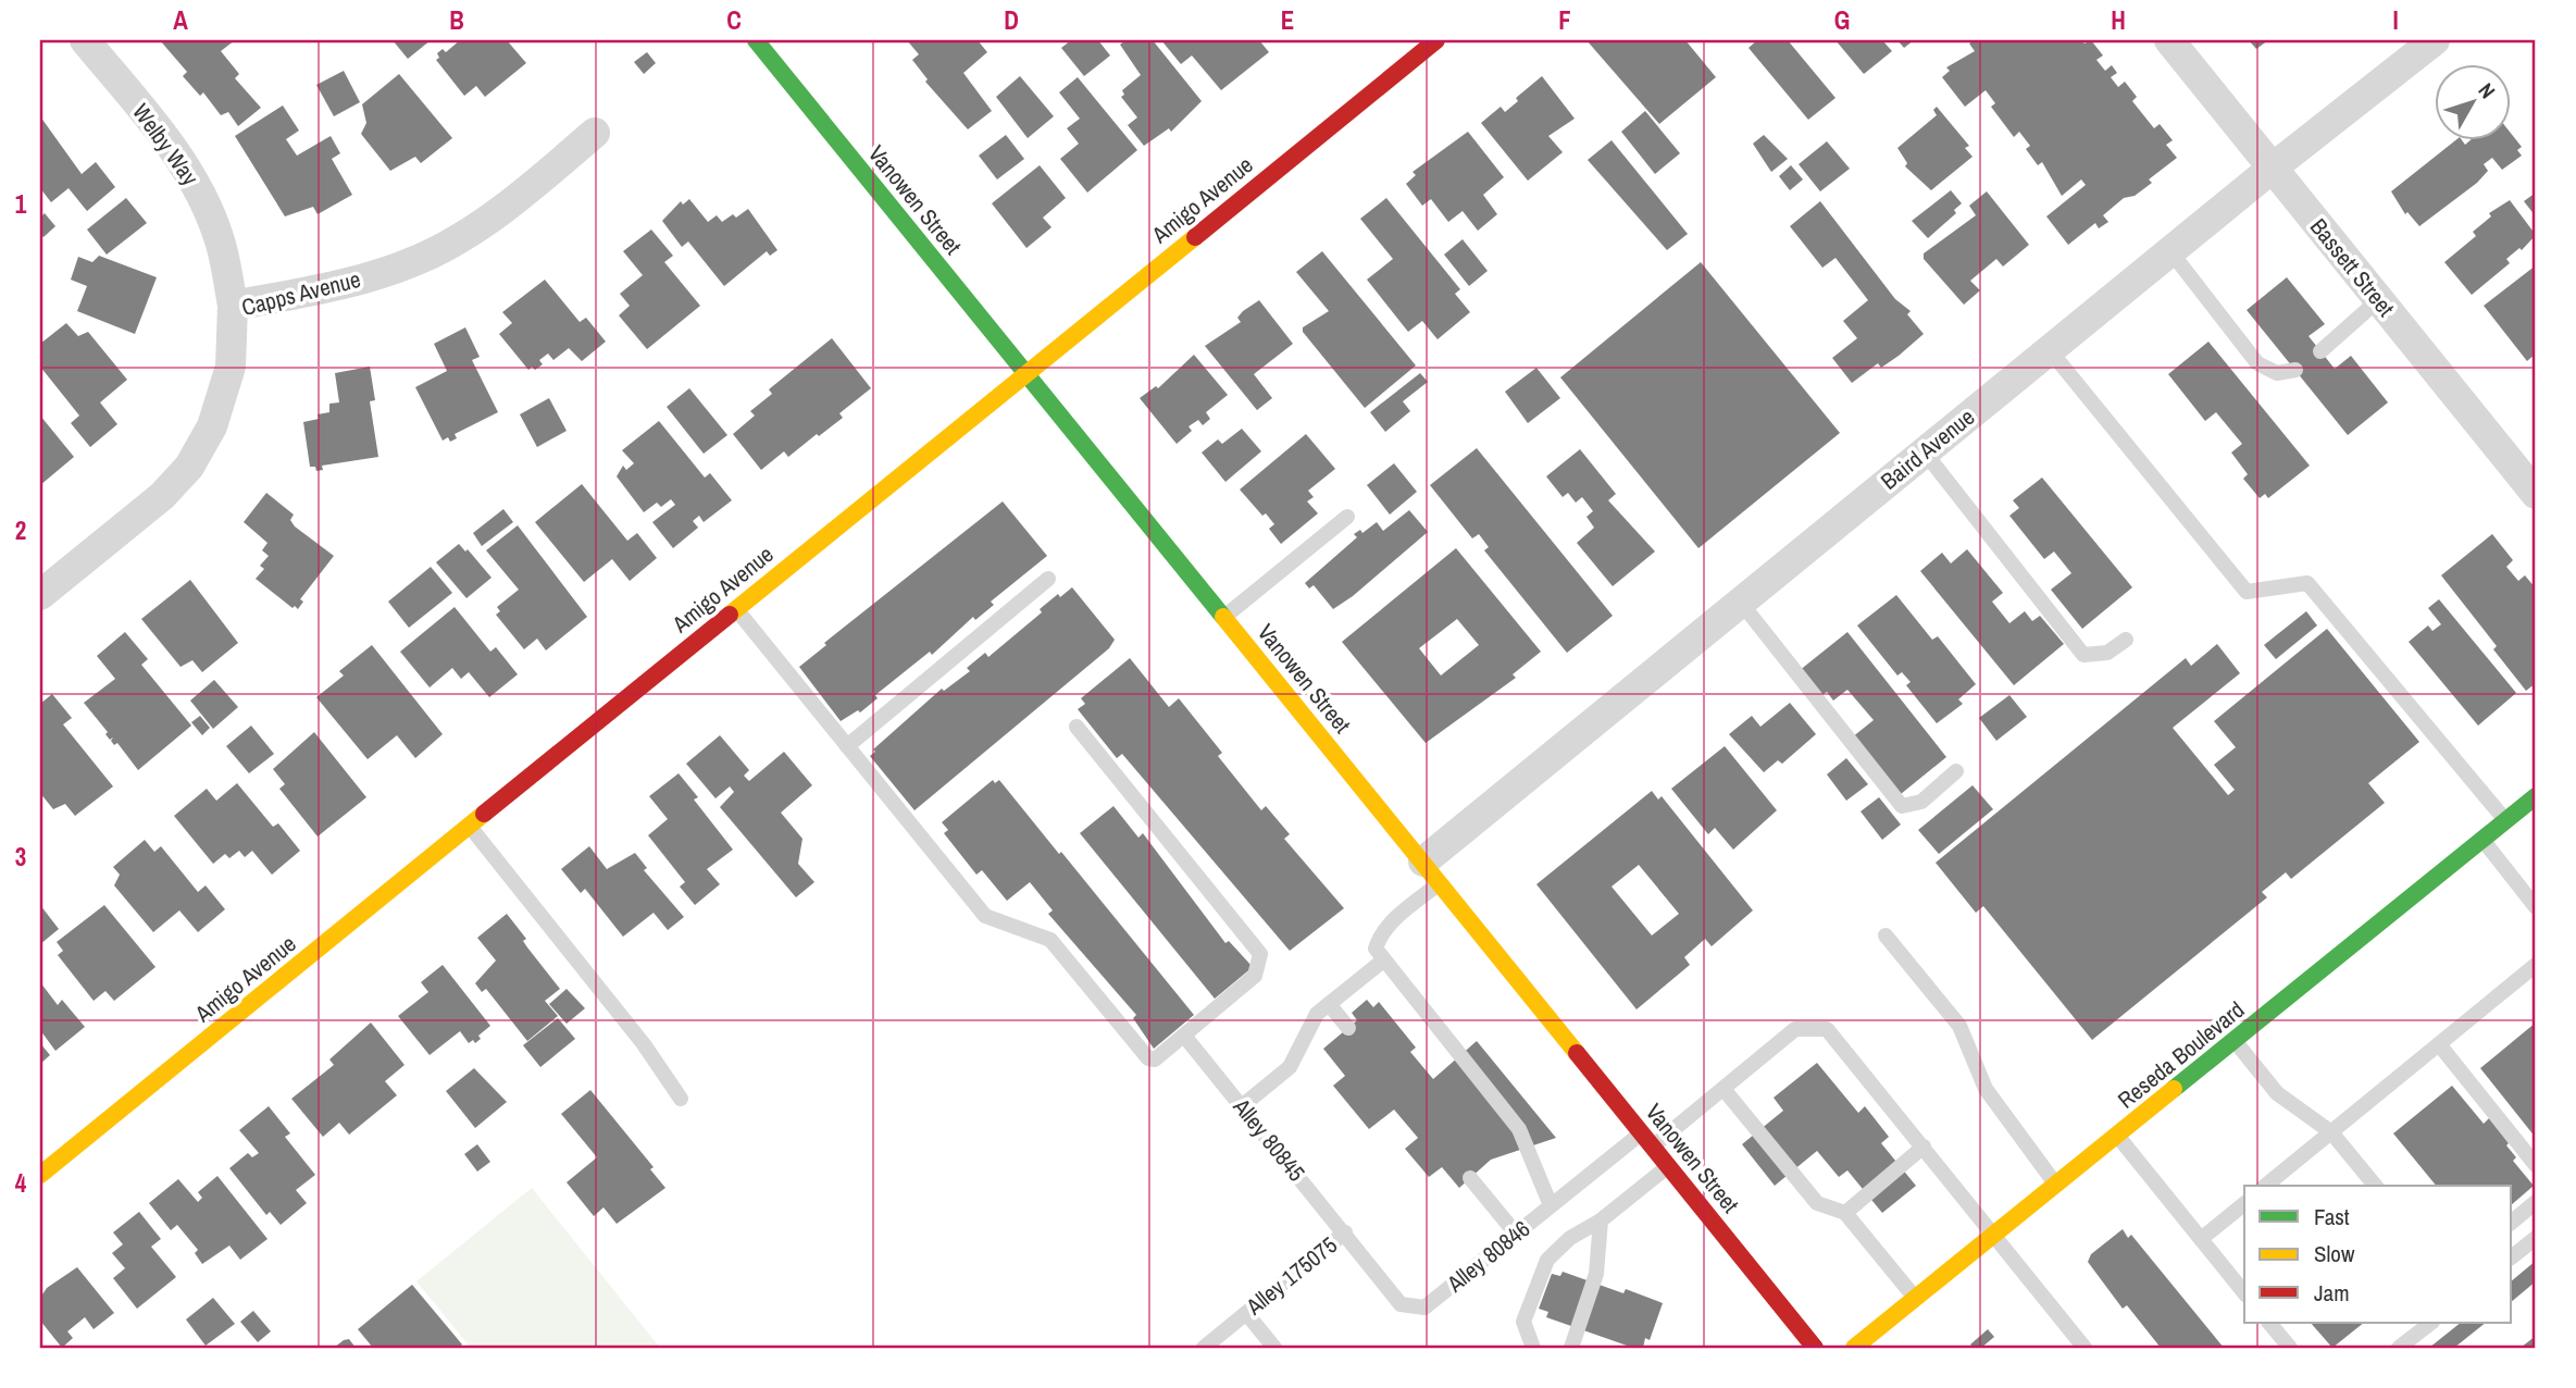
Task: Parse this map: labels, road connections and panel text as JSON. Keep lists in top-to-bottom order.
{
  "streets": {
    "main road": ["Vanowen Street", "Amigo Avenue", "Reseda Boulevard"],
    "street": [
      "Welby Way",
      "Bassett Street",
      "Capps Avenue",
      "Baird Avenue"
    ],
    "lane": ["Alley 80845", "Alley 80846", "Alley 175075"]
  },
  "crossings": [
    ["Welby Way", "Capps Avenue"],
    ["Vanowen Street", "Amigo Avenue"],
    ["Vanowen Street", "Baird Avenue"],
    ["Vanowen Street", "Alley 80846"],
    ["Bassett Street", "Baird Avenue"],
    ["Alley 80845", "Alley 80846"],
    ["Alley 80845", "Alley 175075"],
    ["Alley 80846", "Alley 175075"]
  ],
  "legend": ["Fast", "Slow", "Jam"],
  "north": "top right",
  "grid": {
    "columns": [
      "A",
      "B",
      "C",
      "D",
      "E",
      "F",
      "G",
      "H",
      "I"
    ],
    "rows": [
      "1",
      "2",
      "3",
      "4"
    ]
  }
}
